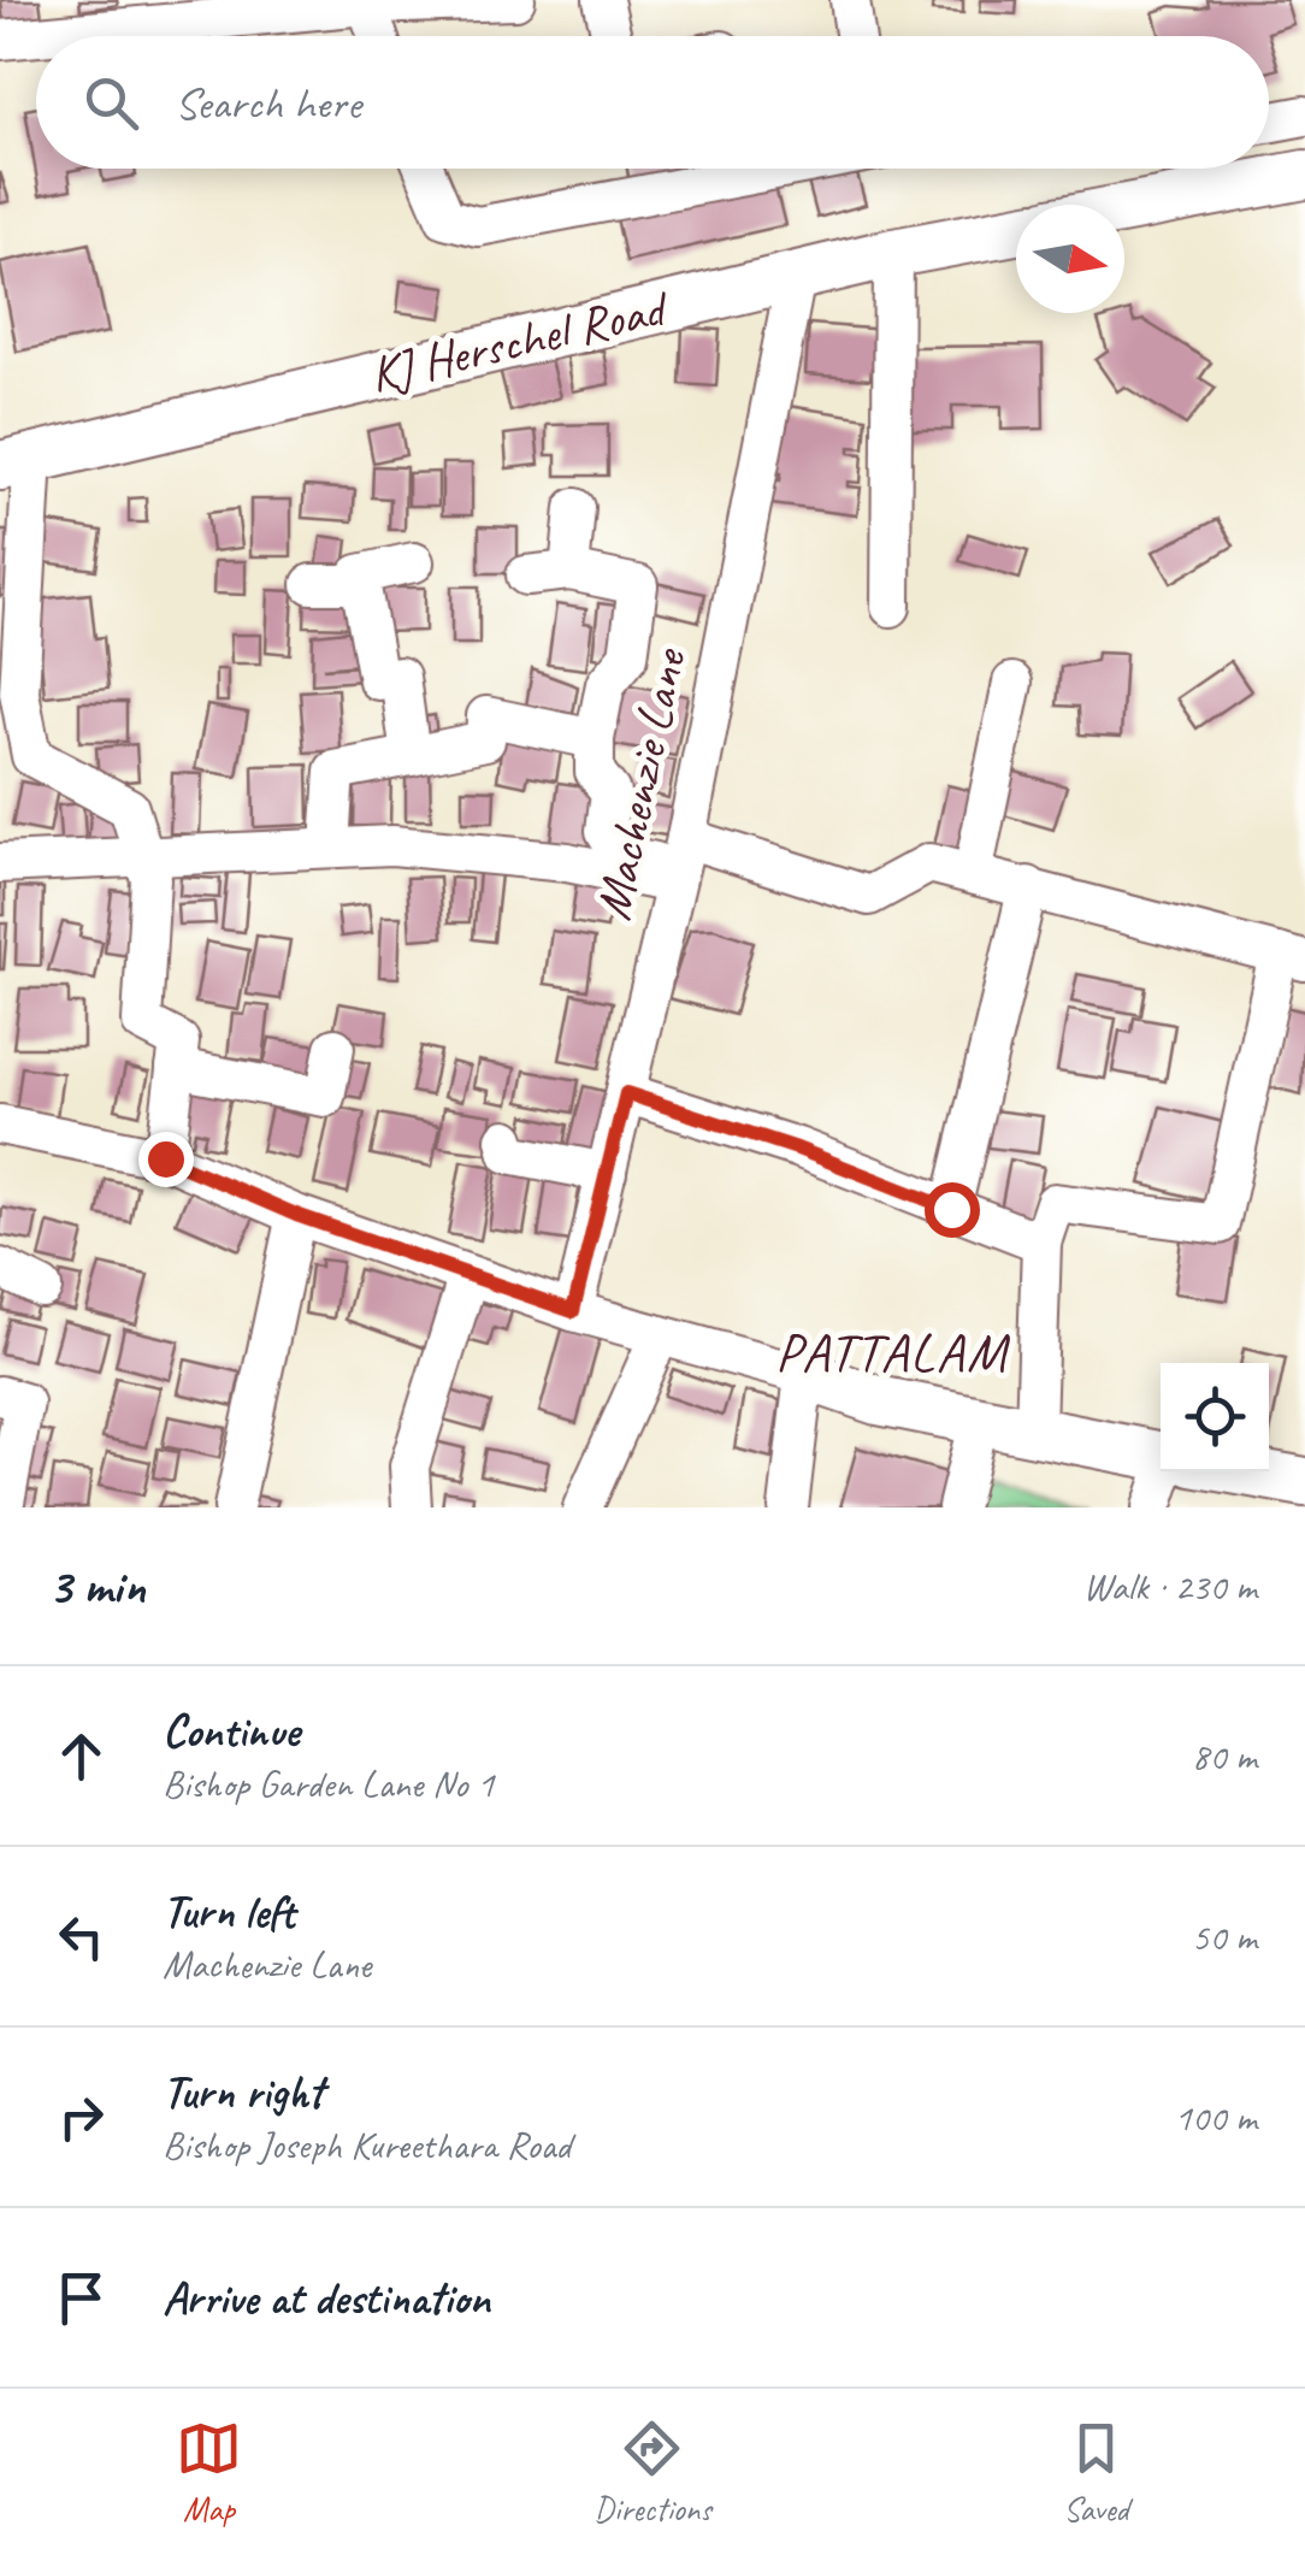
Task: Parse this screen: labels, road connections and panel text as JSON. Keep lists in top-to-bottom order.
{
  "streets": {
    "main road": ["KJ Herschel Road"],
    "street": ["Machenzie Lane"]
  },
  "crossings": [
    ["KJ Herschel Road", "Machenzie Lane"]
  ],
  "districts": ["PATTALAM"],
  "north": "right",
  "page": {
    "search": "Search here",
    "heading": ["3 min", "Walk · 230 m"],
    "list": [
      ["Continue", "Bishop Garden Lane No 1", "80 m"],
      ["Turn left", "Machenzie Lane", "50 m"],
      ["Turn right", "Bishop Joseph Kureethara Road", "100 m"],
      "Arrive at destination"
    ],
    "nav": ["Map", "Directions", "Saved"]
  }
}
